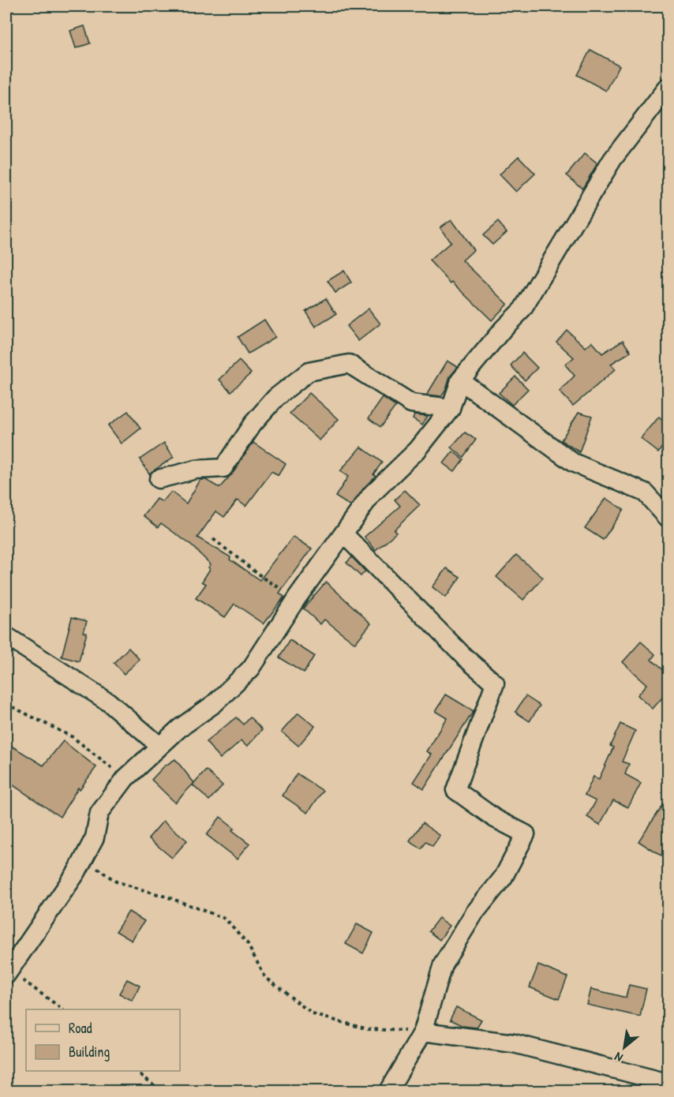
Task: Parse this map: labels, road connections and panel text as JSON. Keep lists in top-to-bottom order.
{
  "legend": ["Road", "Building"],
  "north": "bottom left"
}
